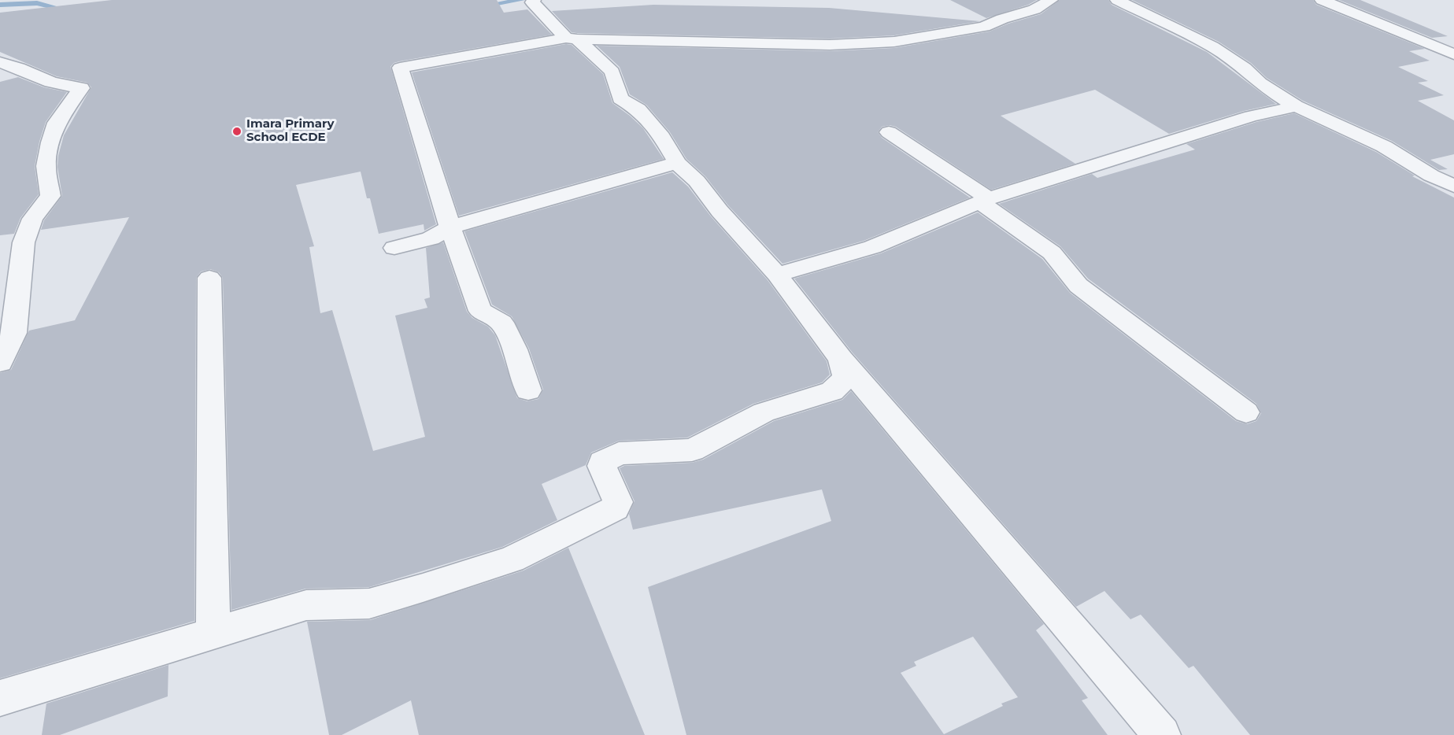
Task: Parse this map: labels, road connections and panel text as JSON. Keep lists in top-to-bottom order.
{
  "places": ["Imara Primary School ECDE"]
}
